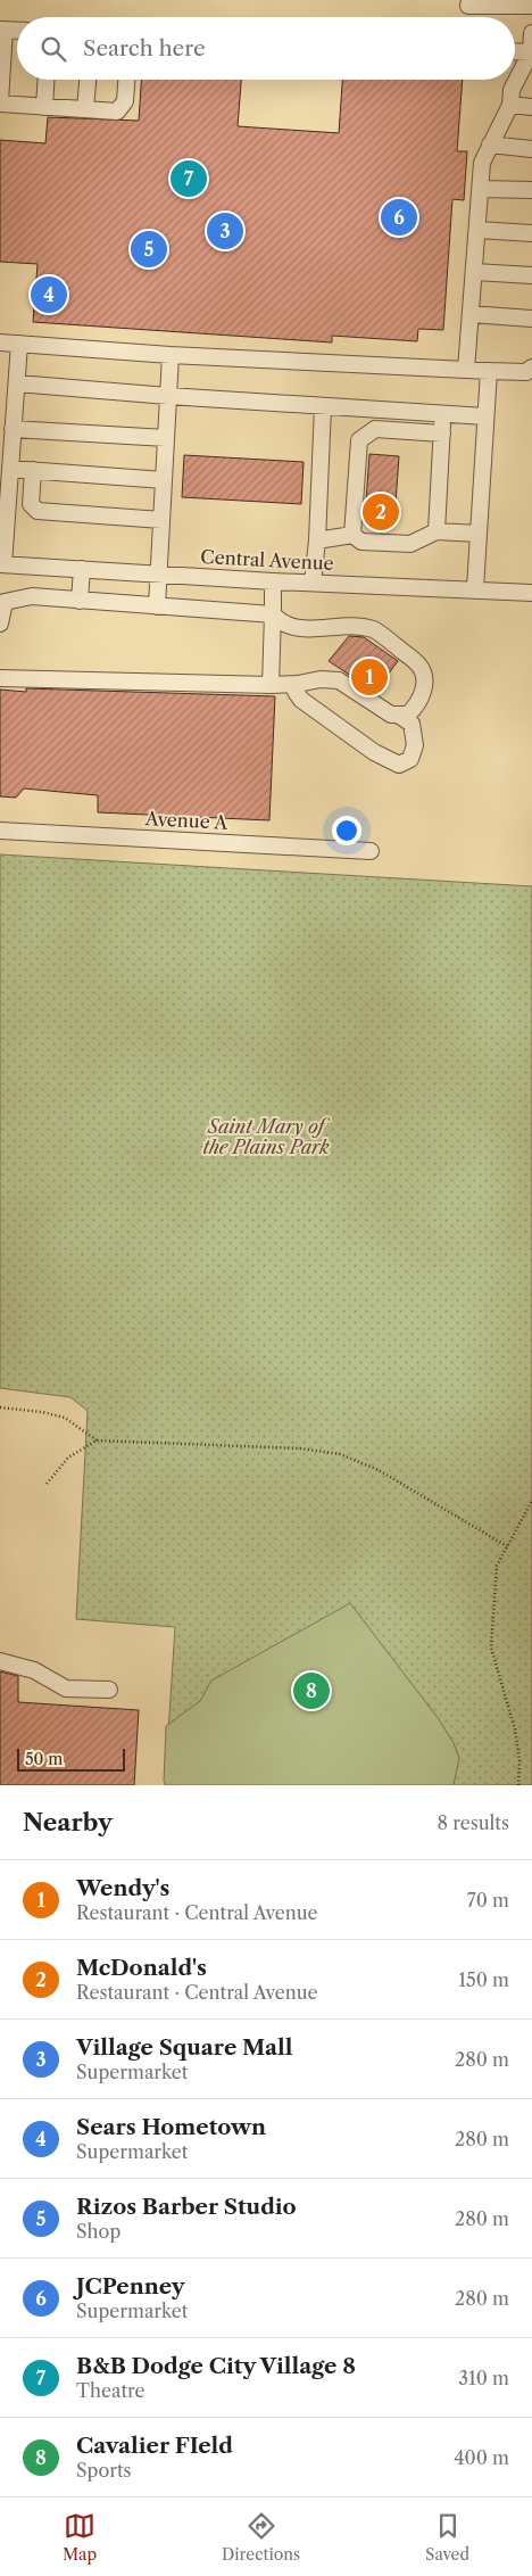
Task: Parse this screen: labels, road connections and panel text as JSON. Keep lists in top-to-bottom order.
{
  "streets": {
    "street": ["Central Avenue", "Avenue A"]
  },
  "parks": ["Saint Mary of the Plains Park"],
  "scale_bar": "50 m",
  "page": {
    "search": "Search here",
    "pins": [
      "7",
      "6",
      "3",
      "5",
      "4",
      "2",
      "1",
      "8"
    ],
    "scale": "50 m",
    "heading": ["Nearby", "8 results"],
    "list": [
      {
        "mark": "1",
        "name": "Wendy's",
        "note": "Restaurant · Central Avenue",
        "value": "70 m"
      },
      {
        "mark": "2",
        "name": "McDonald's",
        "note": "Restaurant · Central Avenue",
        "value": "150 m"
      },
      {
        "mark": "3",
        "name": "Village Square Mall",
        "note": "Supermarket",
        "value": "280 m"
      },
      {
        "mark": "4",
        "name": "Sears Hometown",
        "note": "Supermarket",
        "value": "280 m"
      },
      {
        "mark": "5",
        "name": "Rizos Barber Studio",
        "note": "Shop",
        "value": "280 m"
      },
      {
        "mark": "6",
        "name": "JCPenney",
        "note": "Supermarket",
        "value": "280 m"
      },
      {
        "mark": "7",
        "name": "B&B Dodge City Village 8",
        "note": "Theatre",
        "value": "310 m"
      },
      {
        "mark": "8",
        "name": "Cavalier FIeld",
        "note": "Sports",
        "value": "400 m"
      }
    ],
    "nav": ["Map", "Directions", "Saved"]
  }
}
